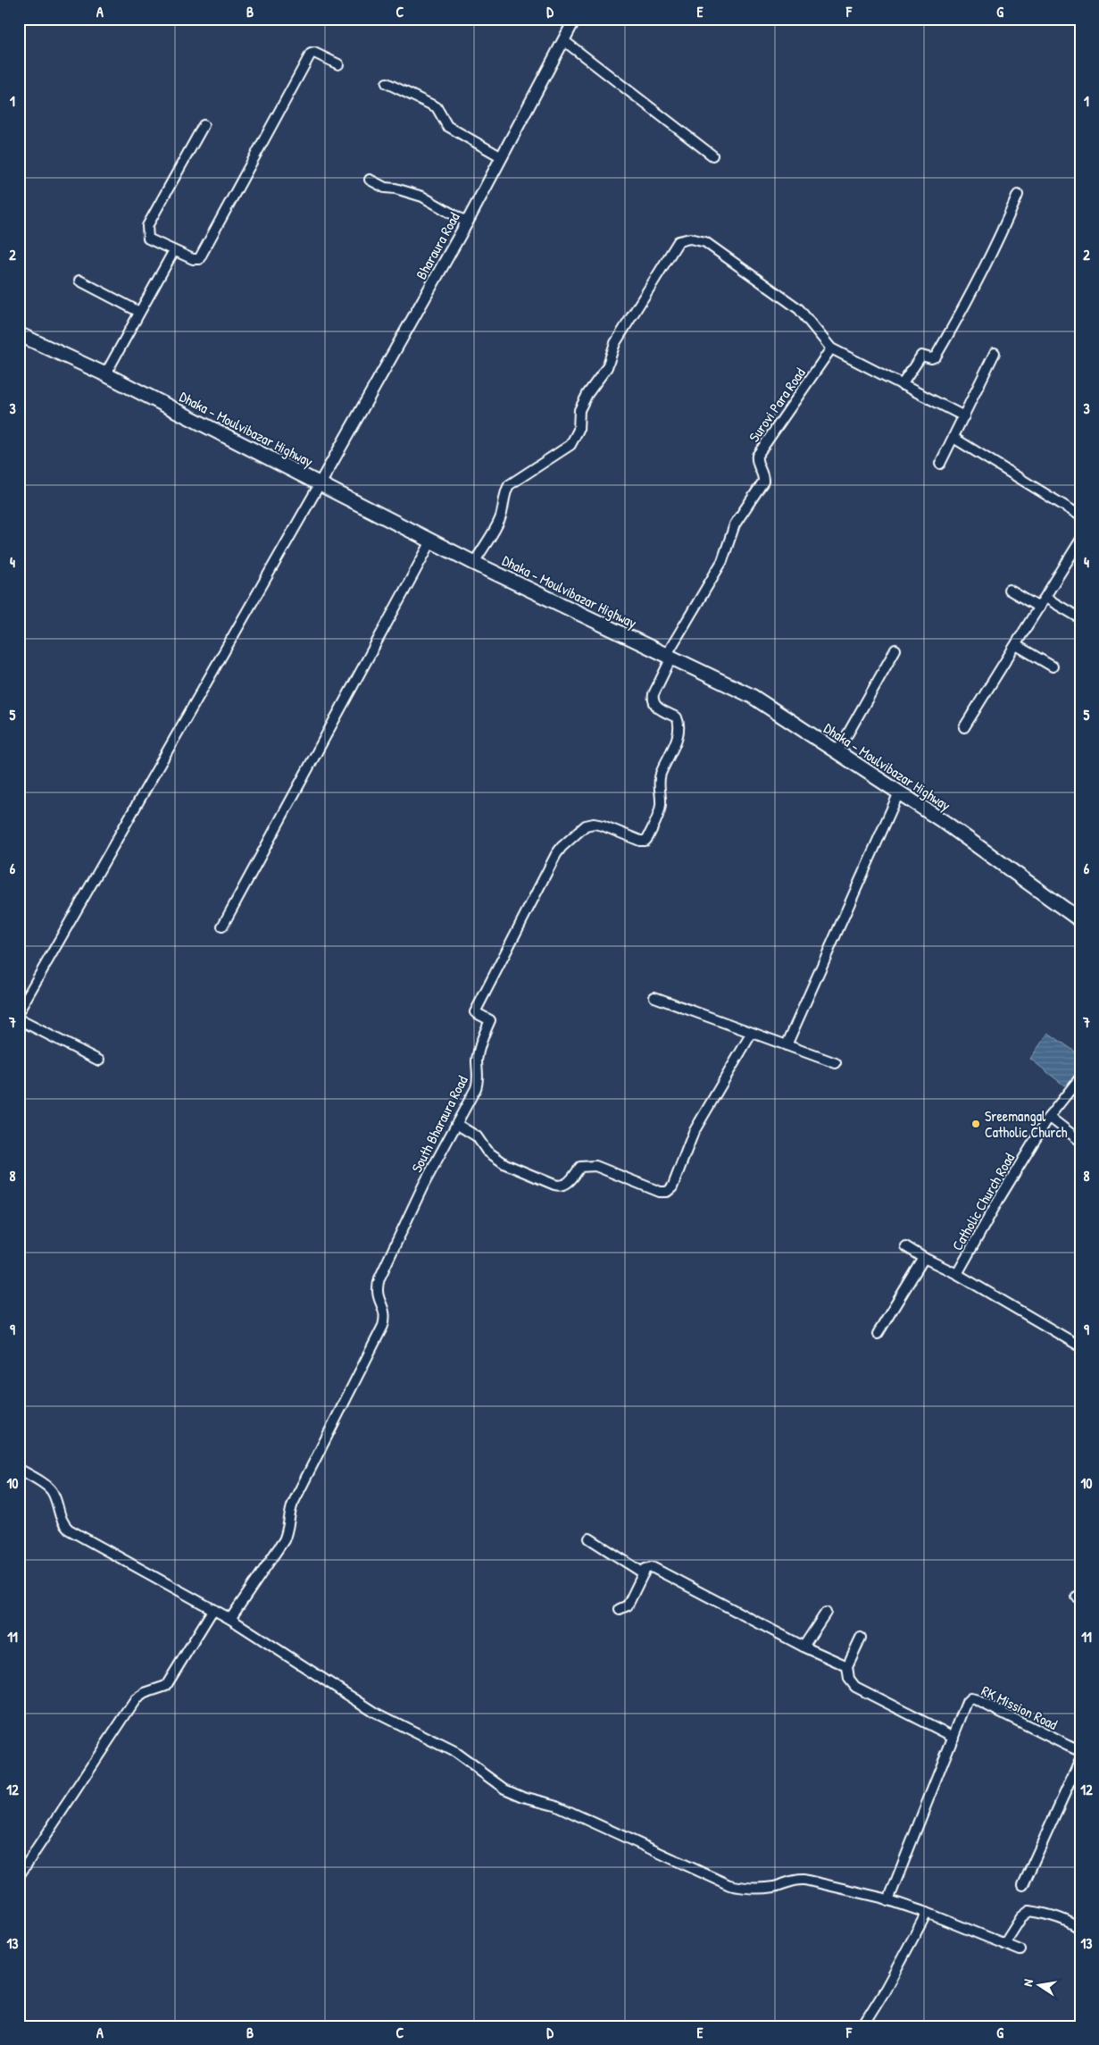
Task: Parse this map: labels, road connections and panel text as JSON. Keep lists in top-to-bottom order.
{
  "streets": {
    "highway": ["Dhaka - Moulvibazar Highway"],
    "main road": ["Bharaura Road"],
    "street": [
      "Surovi Para Road",
      "South Bharaura Road",
      "Catholic Church Road",
      "RK Mission Road"
    ]
  },
  "crossings": [
    ["Bharaura Road", "Dhaka - Moulvibazar Highway"],
    ["Surovi Para Road", "Dhaka - Moulvibazar Highway"],
    ["Surovi Para Road", "South Bharaura Road"],
    ["Dhaka - Moulvibazar Highway", "South Bharaura Road"]
  ],
  "places": ["Sreemangal Catholic Church"],
  "north": "left",
  "grid": {
    "columns": [
      "A",
      "B",
      "C",
      "D",
      "E",
      "F",
      "G"
    ],
    "rows": [
      "1",
      "2",
      "3",
      "4",
      "5",
      "6",
      "7",
      "8",
      "9",
      "10",
      "11",
      "12",
      "13"
    ]
  }
}
